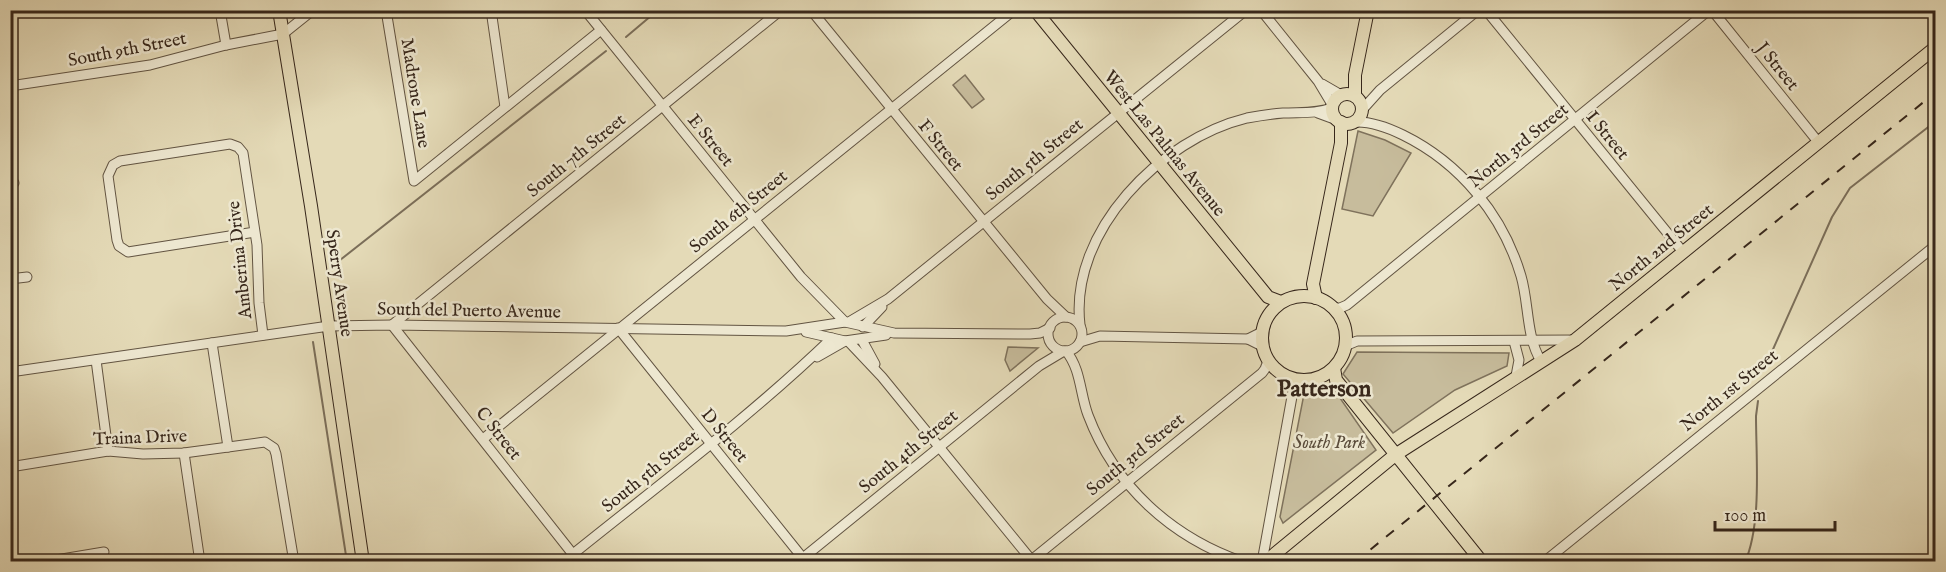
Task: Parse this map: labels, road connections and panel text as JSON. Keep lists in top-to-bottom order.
{
  "streets": {
    "main road": ["West Las Palmas Avenue", "North 2nd Street", "Sperry Avenue"],
    "street": [
      "South 9th Street",
      "J Street",
      "Madrone Lane",
      "I Street",
      "E Street",
      "F Street",
      "North 3rd Street",
      "South 7th Street",
      "South 5th Street",
      "South 6th Street",
      "Amberina Drive",
      "South del Puerto Avenue",
      "North 1st Street",
      "C Street",
      "D Street",
      "Traina Drive",
      "South 4th Street",
      "South 3rd Street"
    ]
  },
  "crossings": [
    ["South 9th Street", "Sperry Avenue"],
    ["J Street", "North 3rd Street"],
    ["J Street", "North 2nd Street"],
    ["I Street", "North 3rd Street"],
    ["I Street", "North 2nd Street"],
    ["E Street", "South 7th Street"],
    ["E Street", "South 5th Street"],
    ["E Street", "South 6th Street"],
    ["E Street", "South del Puerto Avenue"],
    ["West Las Palmas Avenue", "North 3rd Street"],
    ["West Las Palmas Avenue", "South 5th Street"],
    ["West Las Palmas Avenue", "South 3rd Street"],
    ["F Street", "South 5th Street"],
    ["F Street", "South 6th Street"],
    ["F Street", "South del Puerto Avenue"],
    ["F Street", "South 4th Street"],
    ["North 3rd Street", "South 3rd Street"],
    ["South 7th Street", "South del Puerto Avenue"],
    ["South 7th Street", "C Street"],
    ["South 5th Street", "South del Puerto Avenue"],
    ["South 5th Street", "C Street"],
    ["South 5th Street", "D Street"],
    ["South 6th Street", "South del Puerto Avenue"],
    ["South 6th Street", "C Street"],
    ["South 6th Street", "D Street"],
    ["Amberina Drive", "South del Puerto Avenue"],
    ["Sperry Avenue", "South del Puerto Avenue"],
    ["South del Puerto Avenue", "C Street"],
    ["South del Puerto Avenue", "D Street"],
    ["South del Puerto Avenue", "South 4th Street"],
    ["D Street", "South 4th Street"]
  ],
  "districts": ["Patterson"],
  "parks": ["South Park"],
  "scale_bar": "100 m"
}
